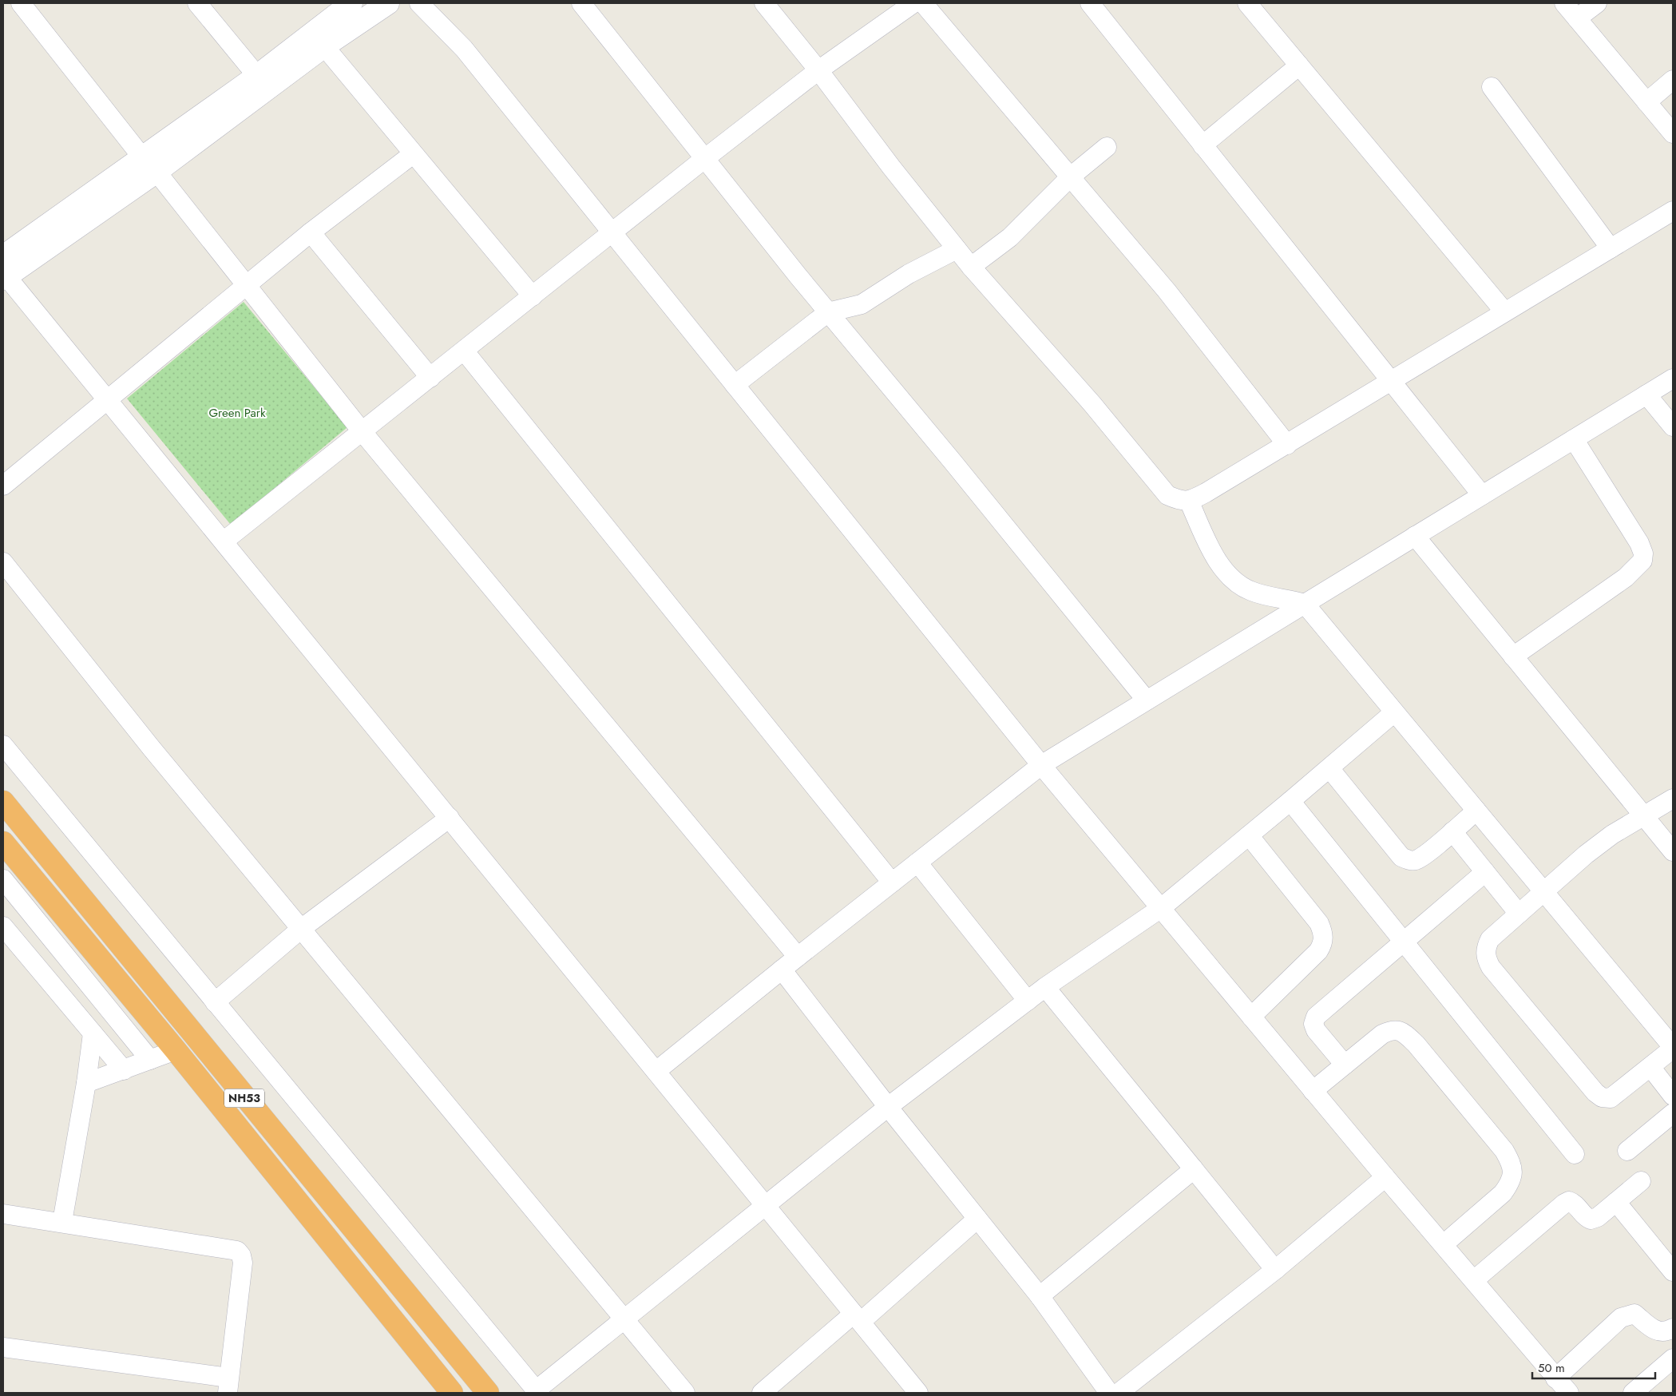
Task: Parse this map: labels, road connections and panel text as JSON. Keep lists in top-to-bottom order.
{
  "streets": {
    "highway": ["NH53"]
  },
  "parks": ["Green Park"],
  "scale_bar": "50 m"
}
